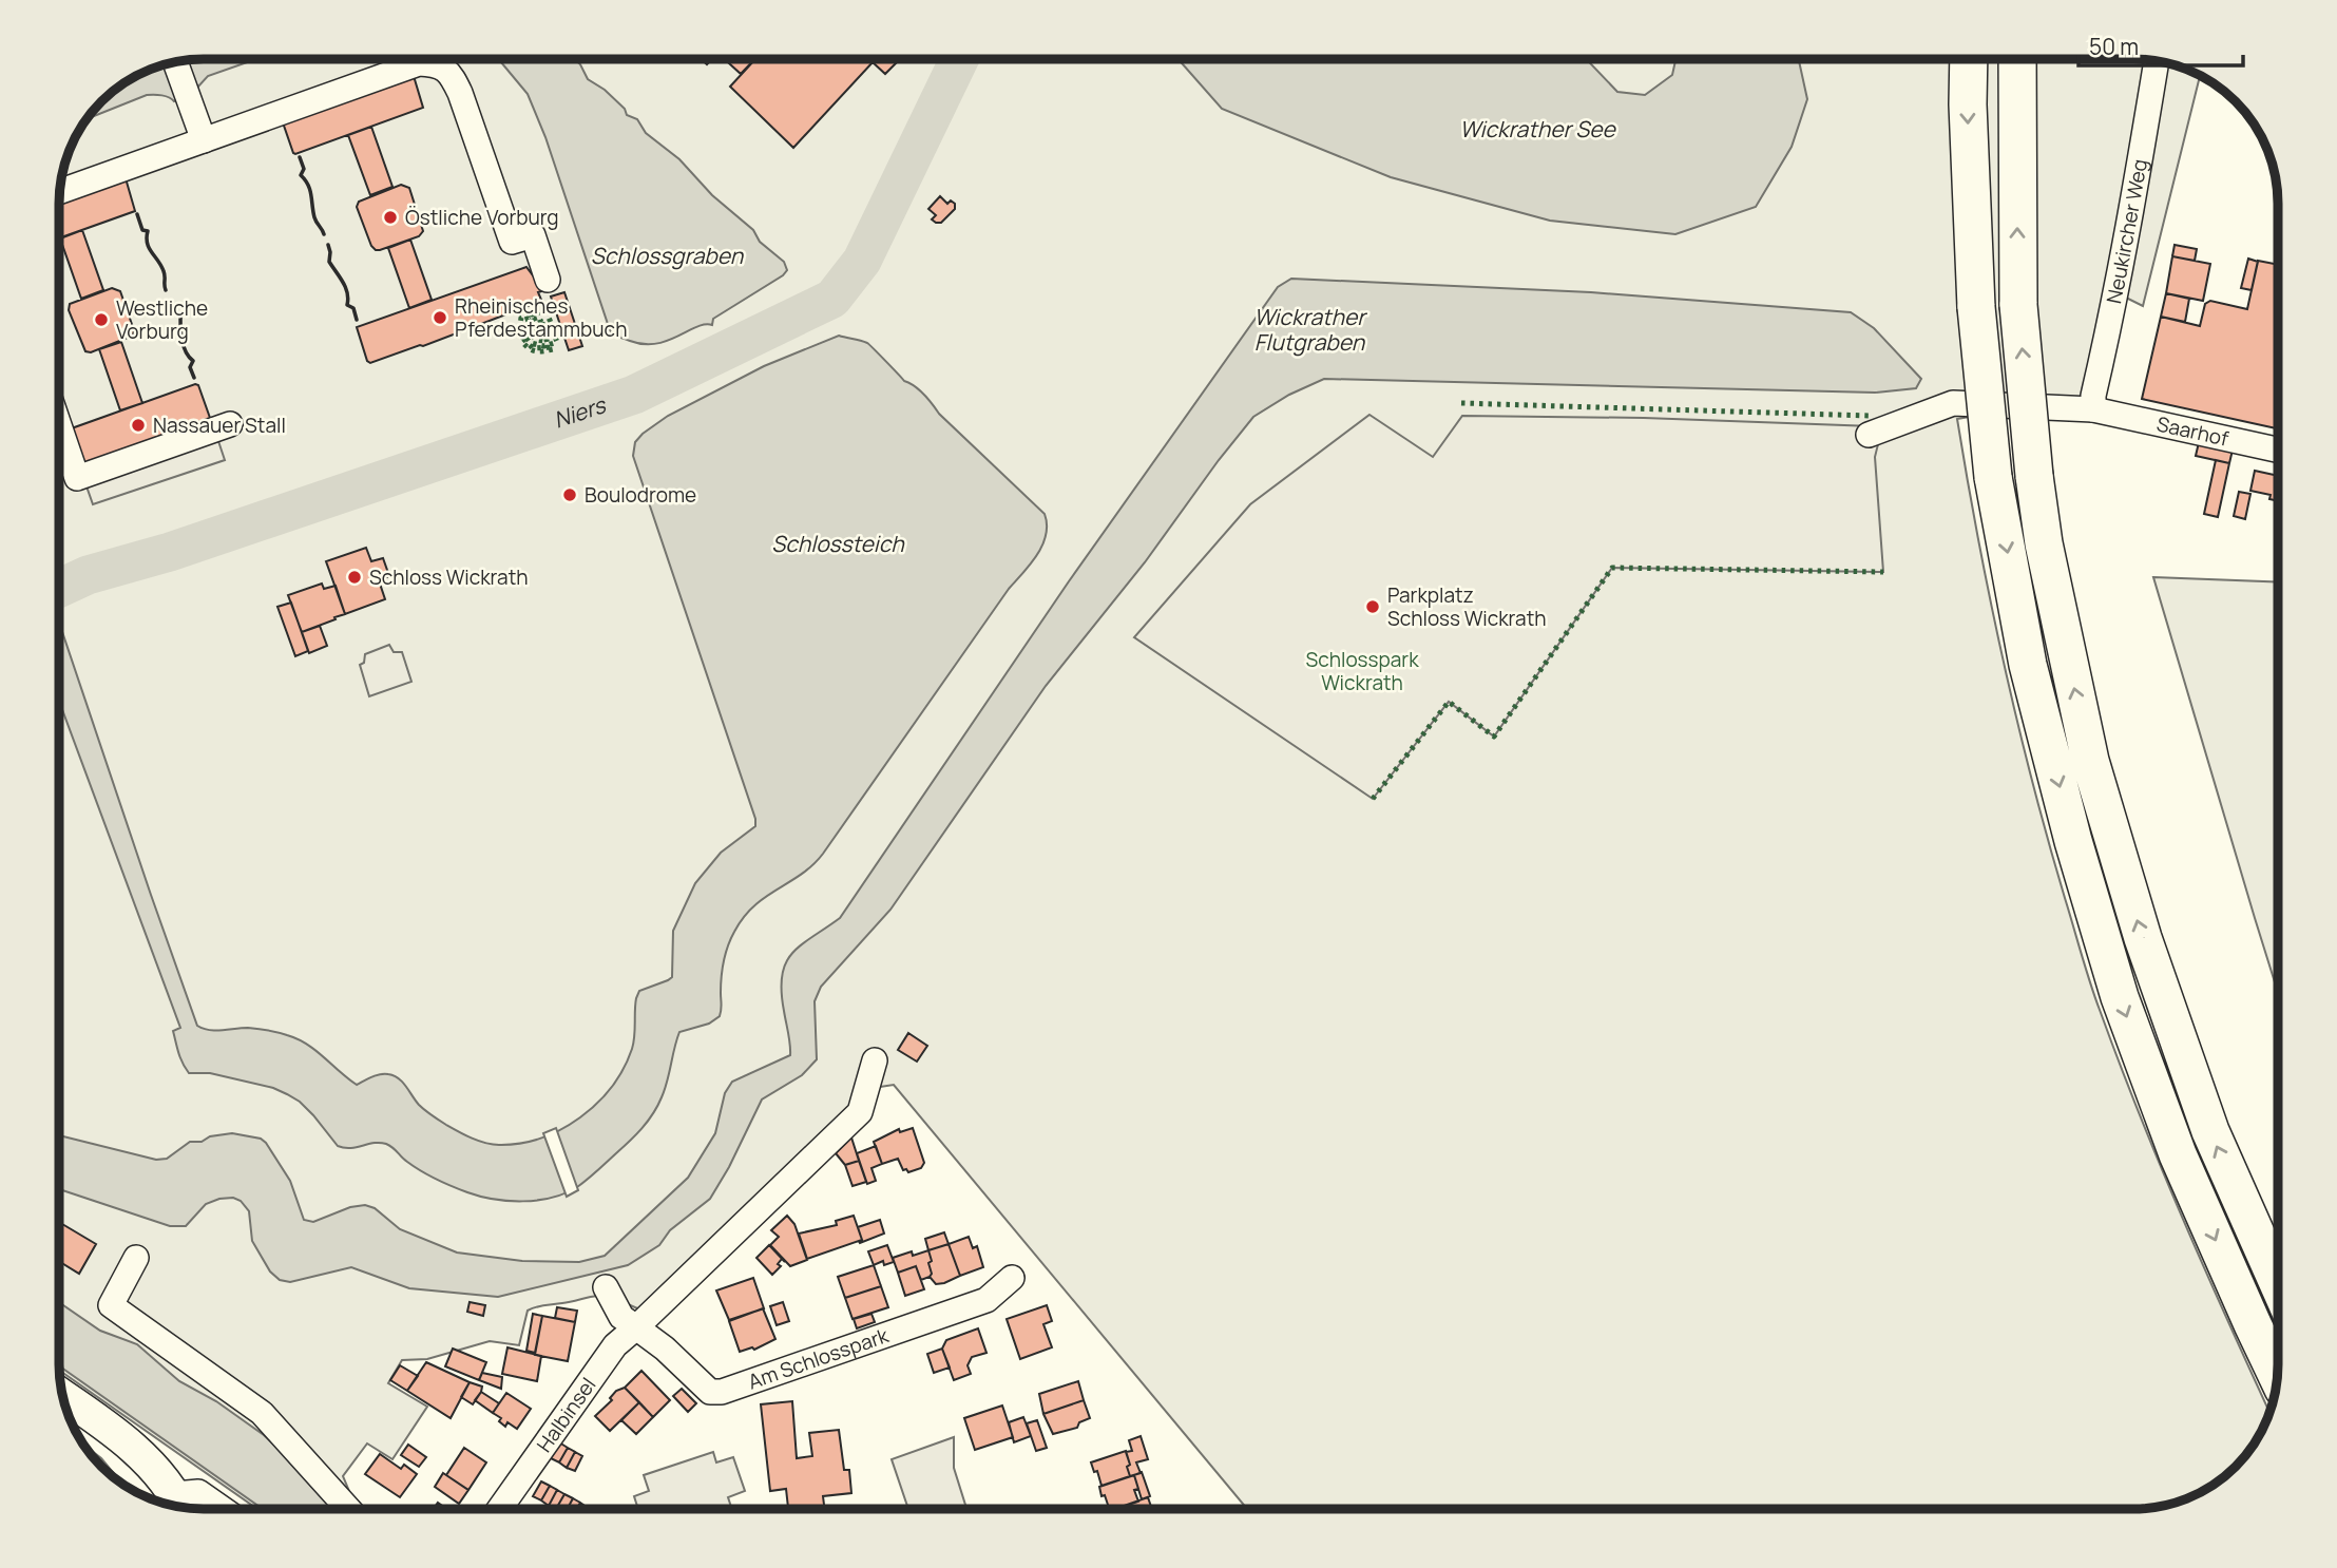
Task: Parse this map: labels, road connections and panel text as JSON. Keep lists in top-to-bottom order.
{
  "streets": {
    "street": [
      "Neukircher Weg",
      "Saarhof",
      "Am Schlosspark",
      "Halbinsel"
    ]
  },
  "crossings": [
    ["Neukircher Weg", "Saarhof"],
    ["Am Schlosspark", "Halbinsel"]
  ],
  "water": [
    "Wickrather See",
    "Schlossgraben",
    "Wickrather Flutgraben",
    "Niers",
    "Schlossteich"
  ],
  "parks": ["Schlosspark Wickrath"],
  "places": [
    "Östliche Vorburg",
    "Rheinisches Pferdestammbuch",
    "Westliche Vorburg",
    "Nassauer Stall",
    "Boulodrome",
    "Schloss Wickrath",
    "Parkplatz Schloss Wickrath"
  ],
  "scale_bar": "50 m"
}
